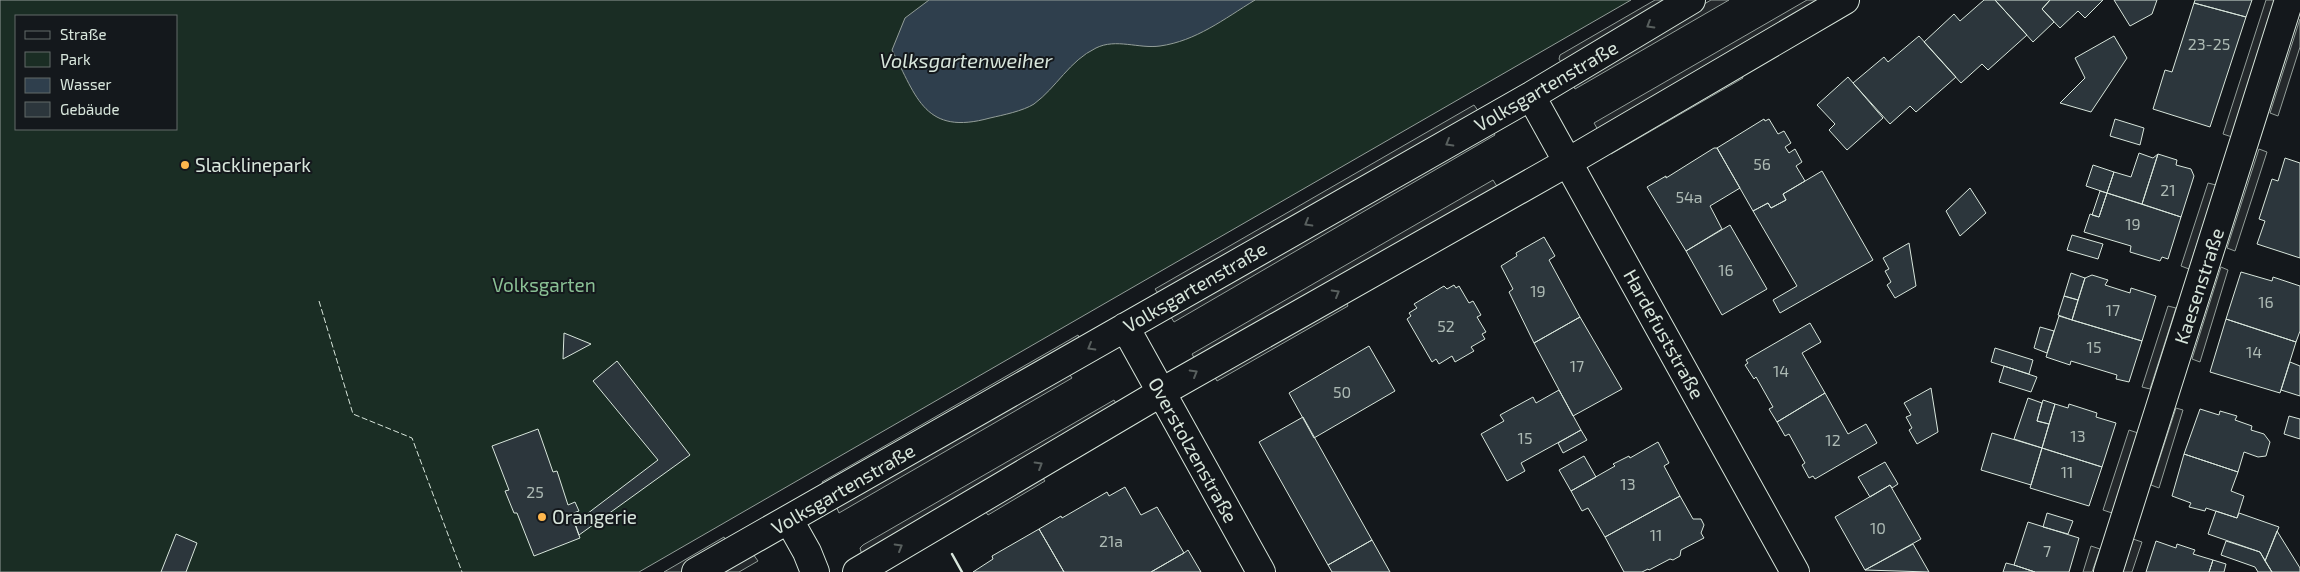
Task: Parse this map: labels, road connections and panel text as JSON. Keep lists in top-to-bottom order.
{
  "streets": {
    "street": [
      "Volksgartenstraße",
      "Kaesenstraße",
      "Hardefuststraße",
      "Overstolzenstraße"
    ]
  },
  "crossings": [
    ["Volksgartenstraße", "Hardefuststraße"],
    ["Volksgartenstraße", "Overstolzenstraße"]
  ],
  "water": ["Volksgartenweiher"],
  "parks": ["Volksgarten"],
  "places": ["Slacklinepark", "Orangerie"],
  "house_numbers": [
    "23-25",
    "56",
    "21",
    "54a",
    "19",
    "16",
    "19",
    "16",
    "17",
    "52",
    "15",
    "14",
    "17",
    "14",
    "50",
    "13",
    "15",
    "12",
    "11",
    "13",
    "25",
    "10",
    "11",
    "21a",
    "7"
  ],
  "legend": [
    "Straße",
    "Park",
    "Wasser",
    "Gebäude"
  ]
}
